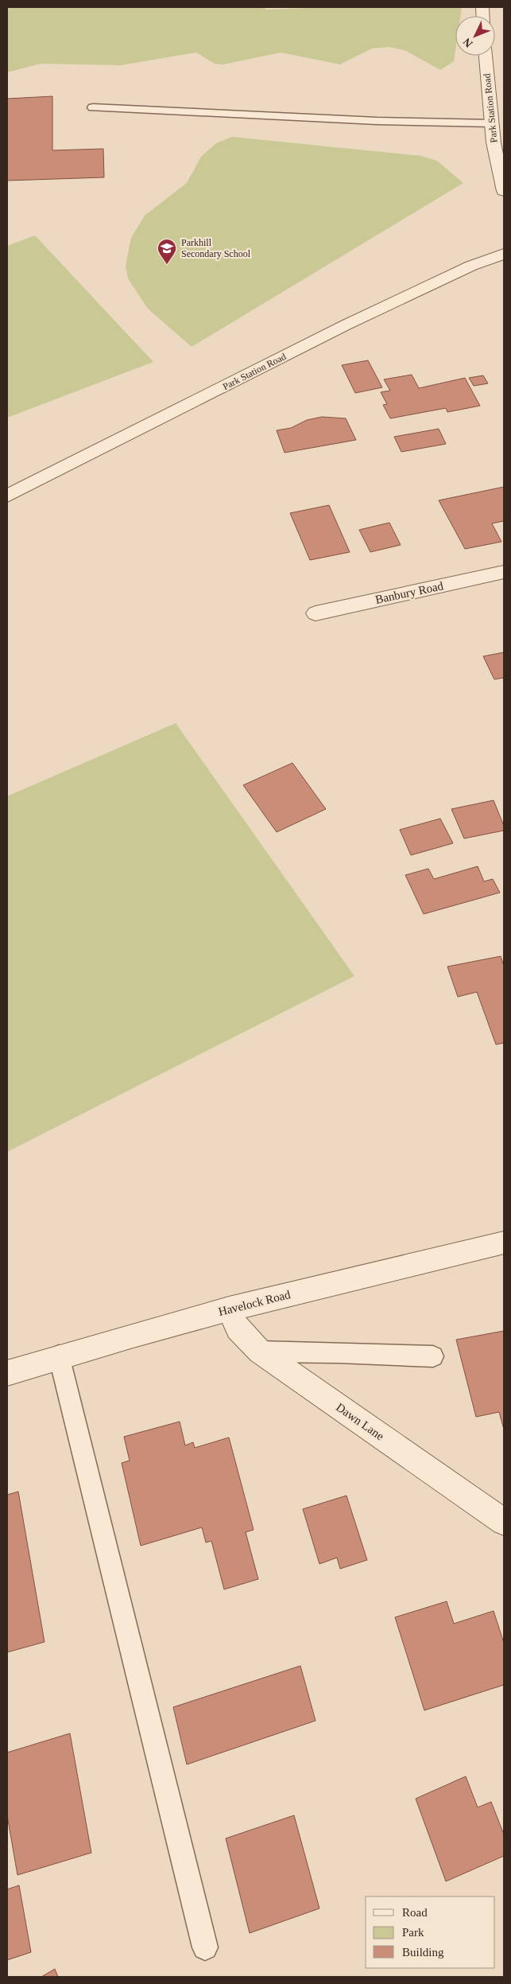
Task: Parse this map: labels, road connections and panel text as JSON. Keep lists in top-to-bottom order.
{
  "streets": {
    "street": [
      "Park Station Road",
      "Banbury Road",
      "Havelock Road",
      "Dawn Lane"
    ]
  },
  "crossings": [
    ["Havelock Road", "Dawn Lane"]
  ],
  "places": {
    "school or university": ["Parkhill Secondary School"]
  },
  "legend": ["Road", "Park", "Building"],
  "north": "bottom left"
}
